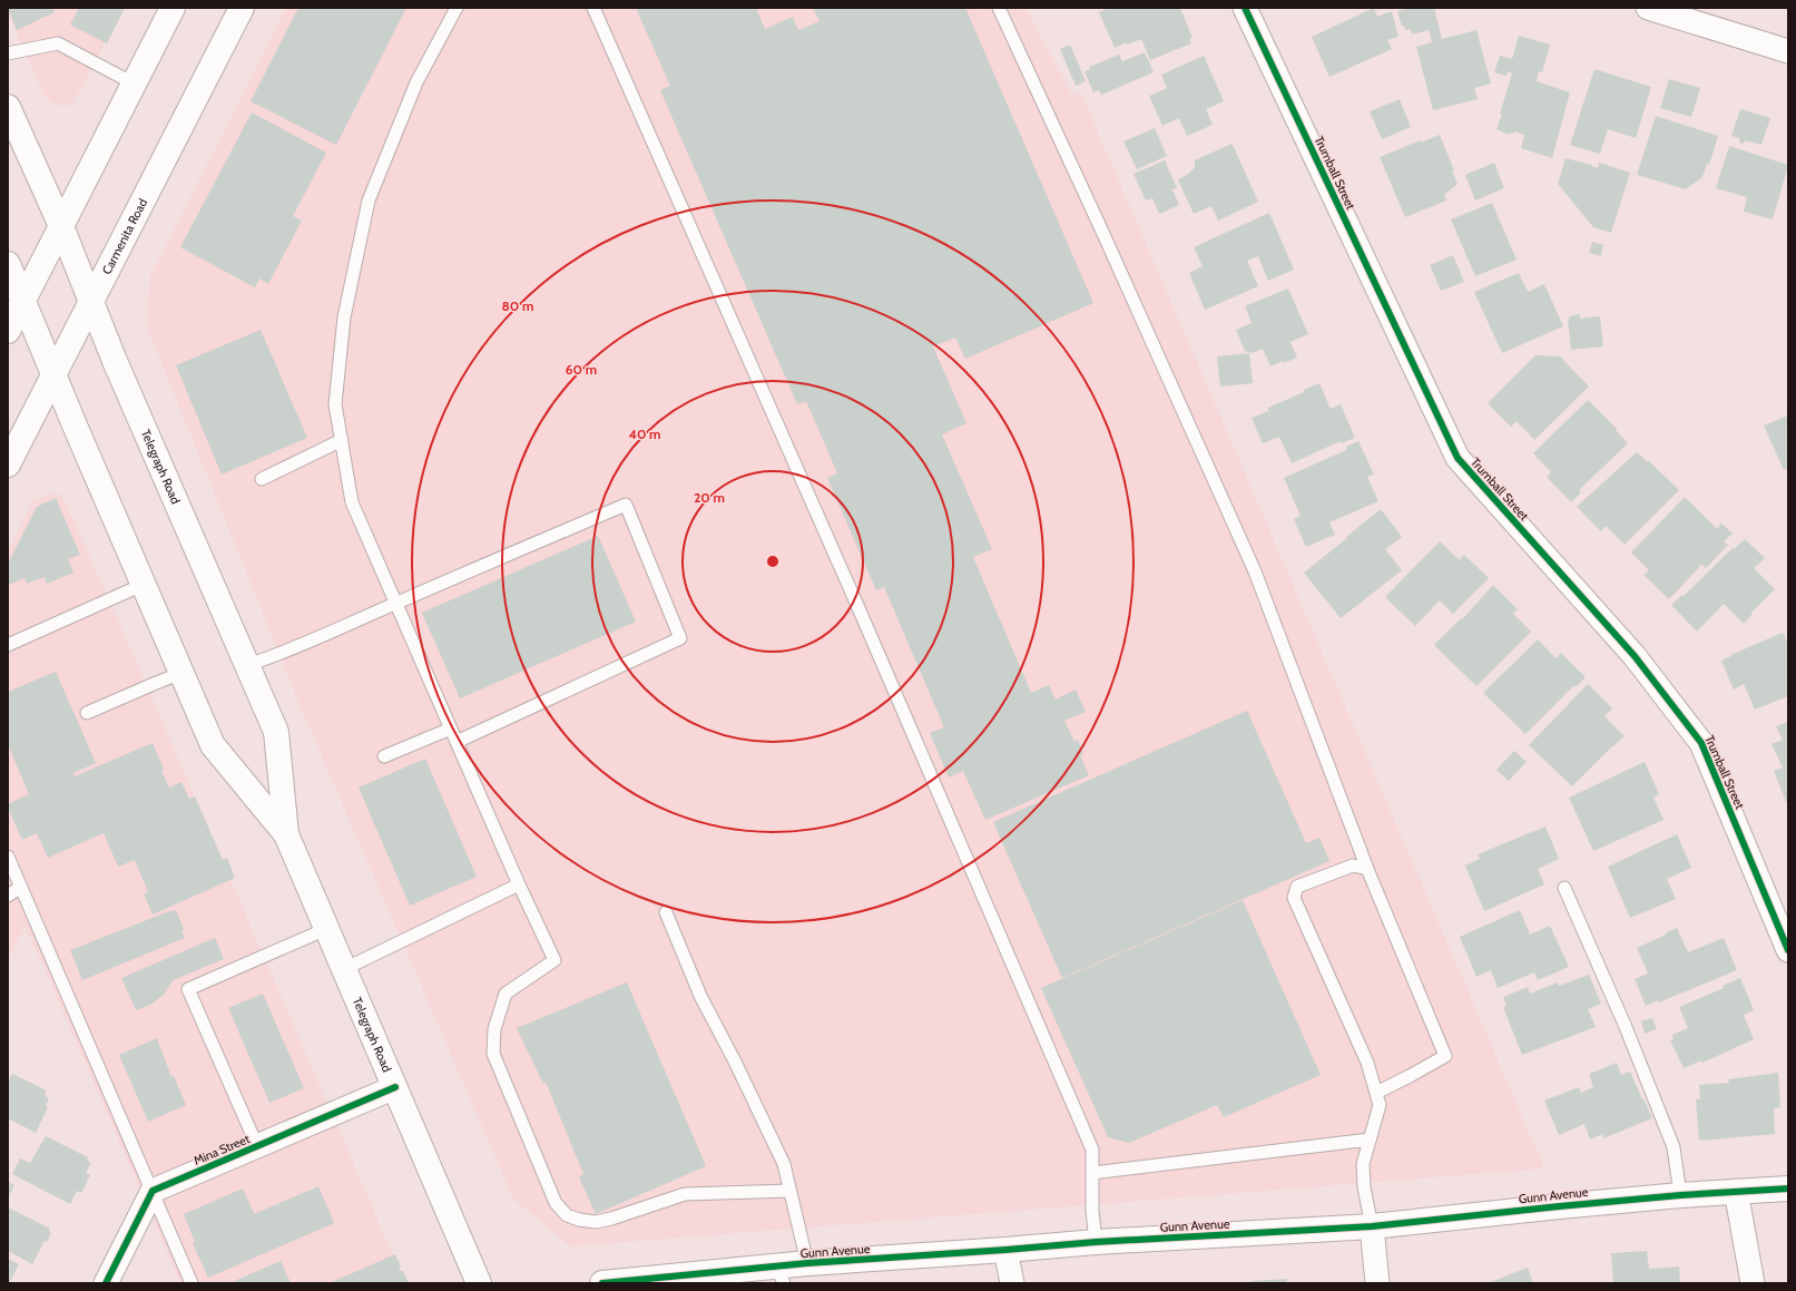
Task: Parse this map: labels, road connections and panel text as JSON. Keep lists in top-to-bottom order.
{
  "streets": {
    "main road": ["Carmenita Road", "Telegraph Road", "Gunn Avenue"],
    "street": ["Trumball Street", "Mina Street"]
  },
  "crossings": [
    ["Carmenita Road", "Telegraph Road"],
    ["Telegraph Road", "Mina Street"]
  ],
  "rings": [
    "80 m",
    "60 m",
    "40 m",
    "20 m"
  ]
}
